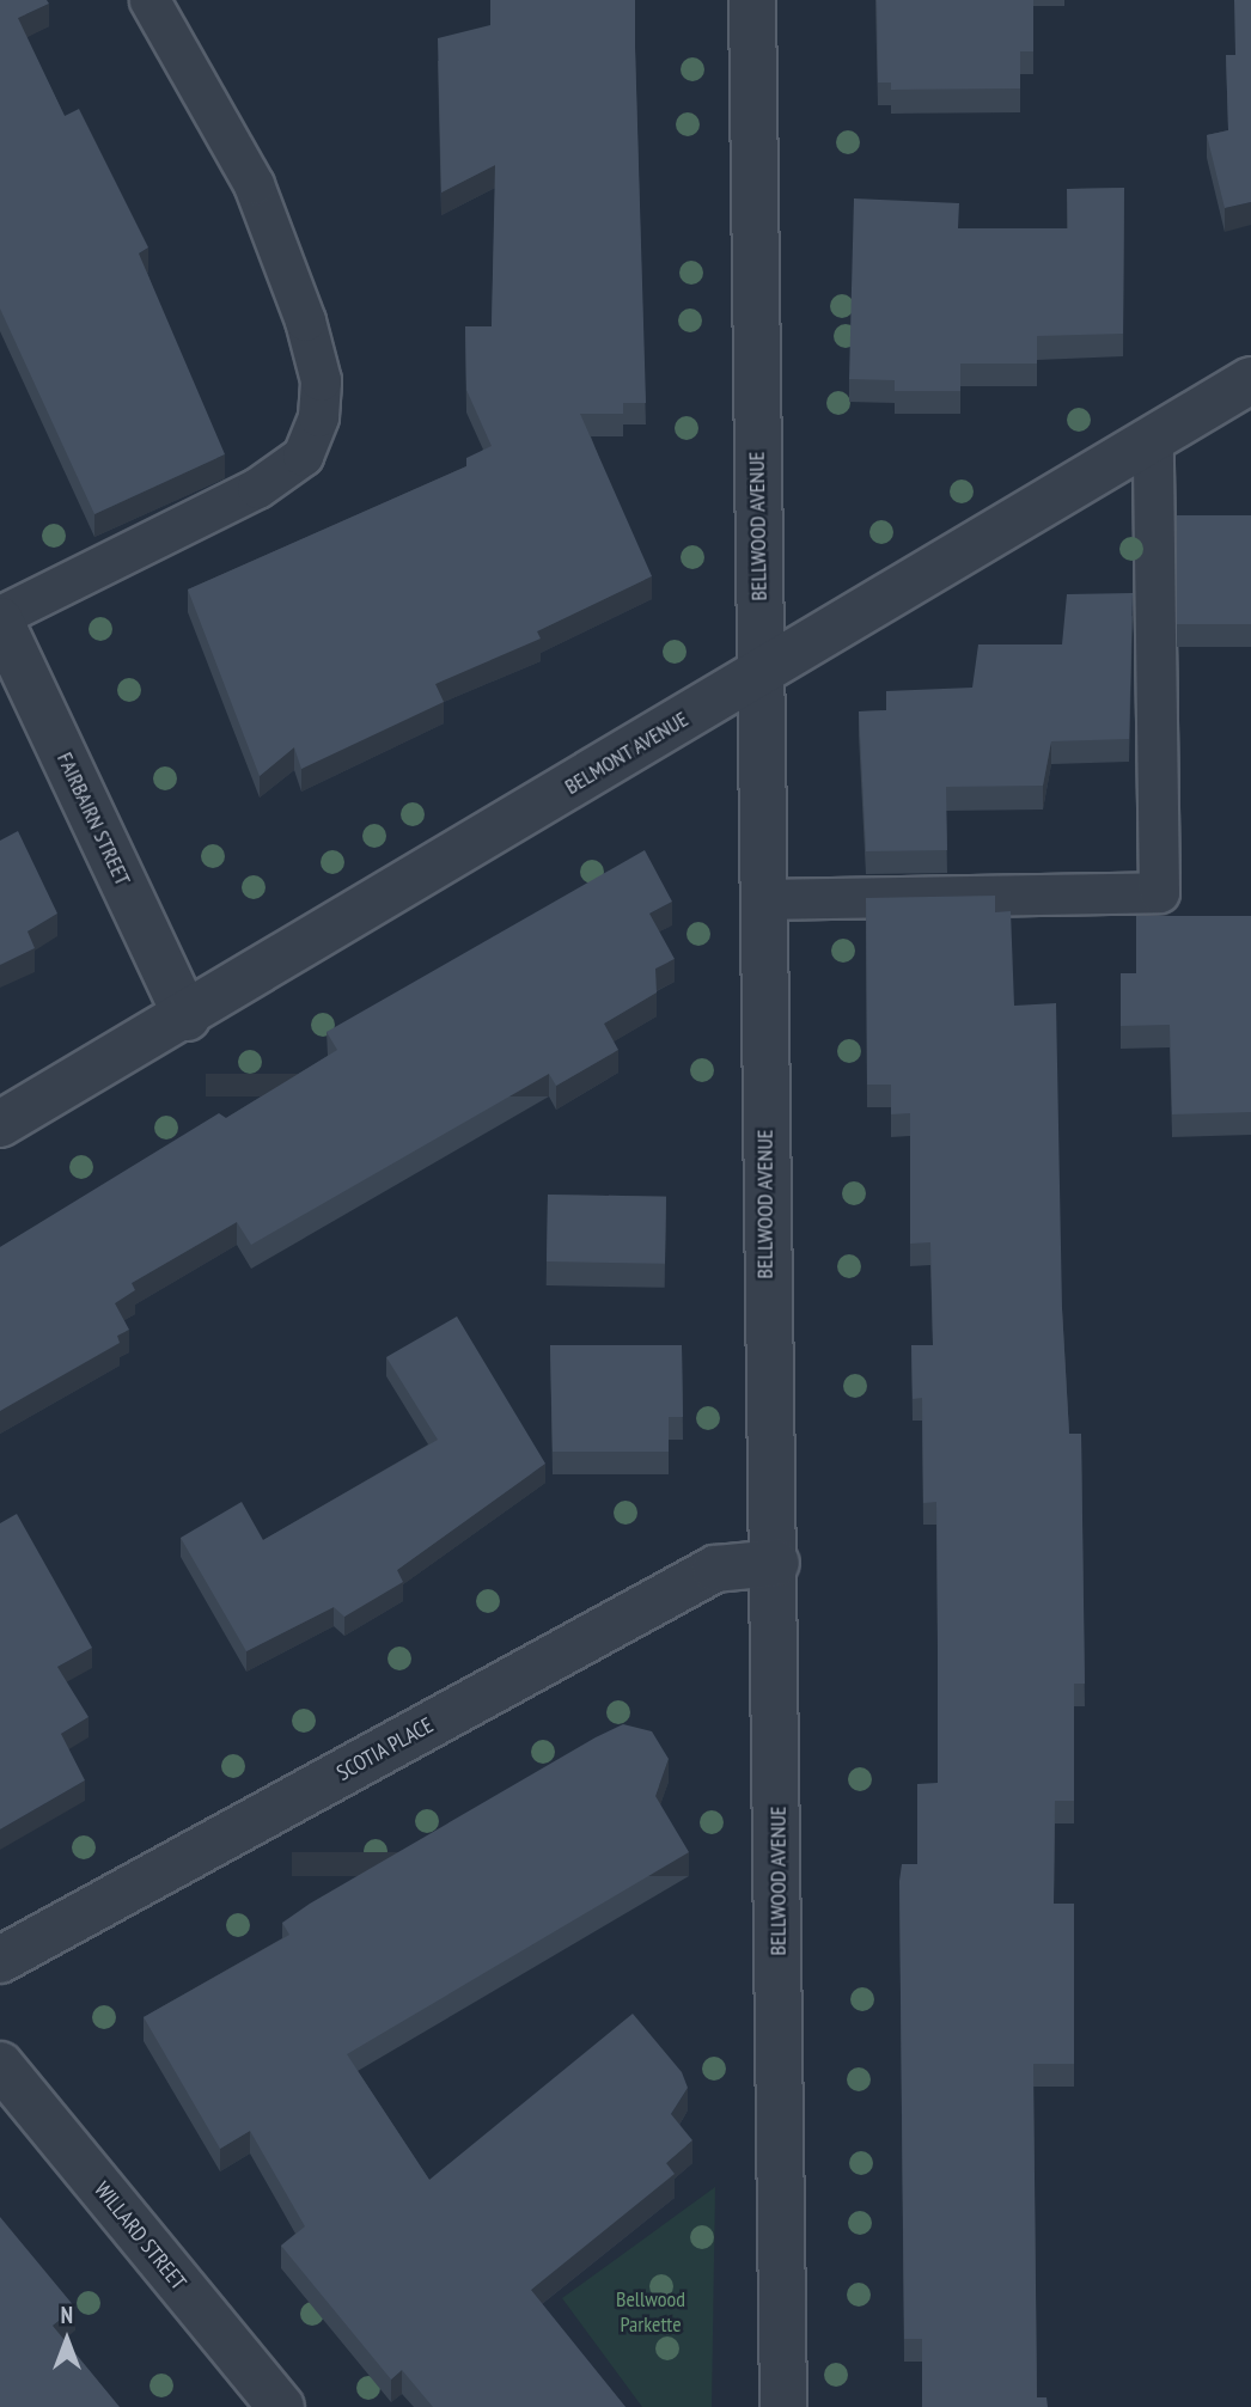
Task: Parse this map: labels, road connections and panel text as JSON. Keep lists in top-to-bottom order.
{
  "streets": {
    "street": [
      "BELLWOOD AVENUE",
      "BELMONT AVENUE",
      "FAIRBAIRN STREET",
      "SCOTIA PLACE",
      "WILLARD STREET"
    ]
  },
  "crossings": [
    ["BELLWOOD AVENUE", "BELMONT AVENUE"],
    ["BELLWOOD AVENUE", "SCOTIA PLACE"],
    ["BELMONT AVENUE", "FAIRBAIRN STREET"]
  ],
  "parks": ["Bellwood Parkette"],
  "north": "top"
}
